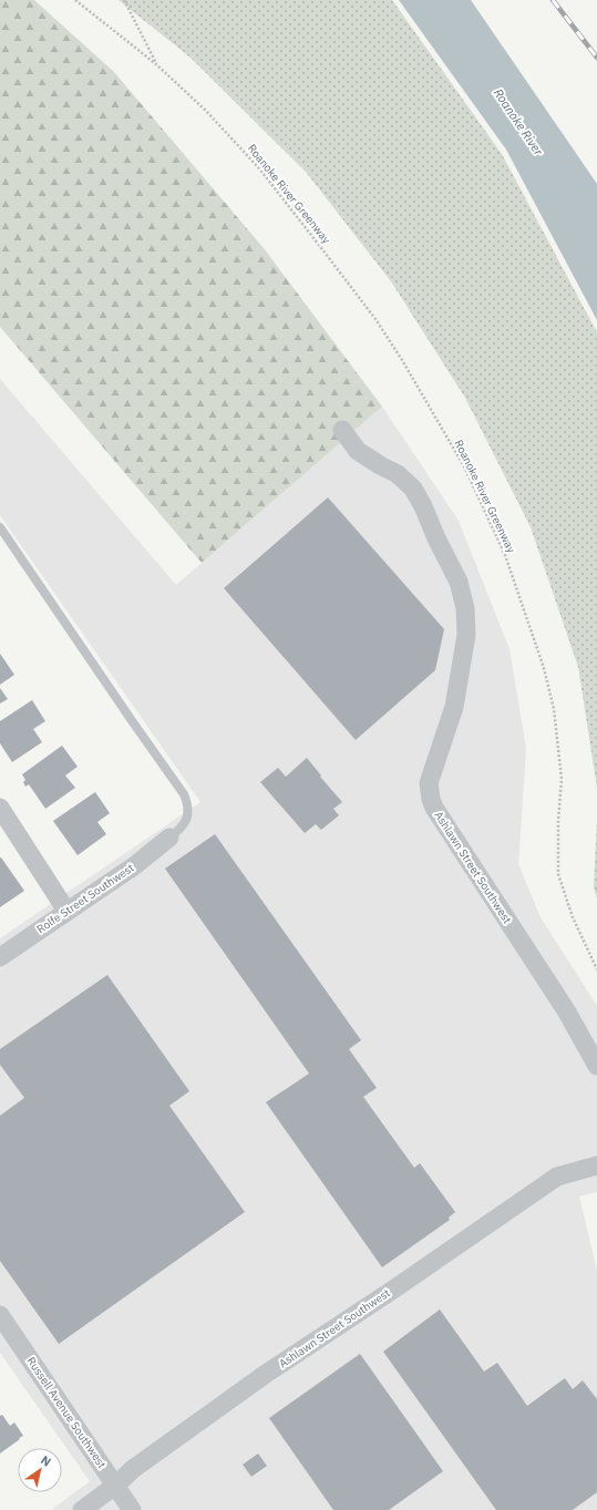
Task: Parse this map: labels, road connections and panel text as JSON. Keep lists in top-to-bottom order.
{
  "streets": {
    "street": ["Ashlawn Street Southwest", "Rolfe Street Southwest", "Russell Avenue Southwest"],
    "path": ["Roanoke River Greenway"]
  },
  "crossings": [
    ["Ashlawn Street Southwest", "Russell Avenue Southwest"]
  ],
  "water": ["Roanoke River"],
  "north": "top right"
}
